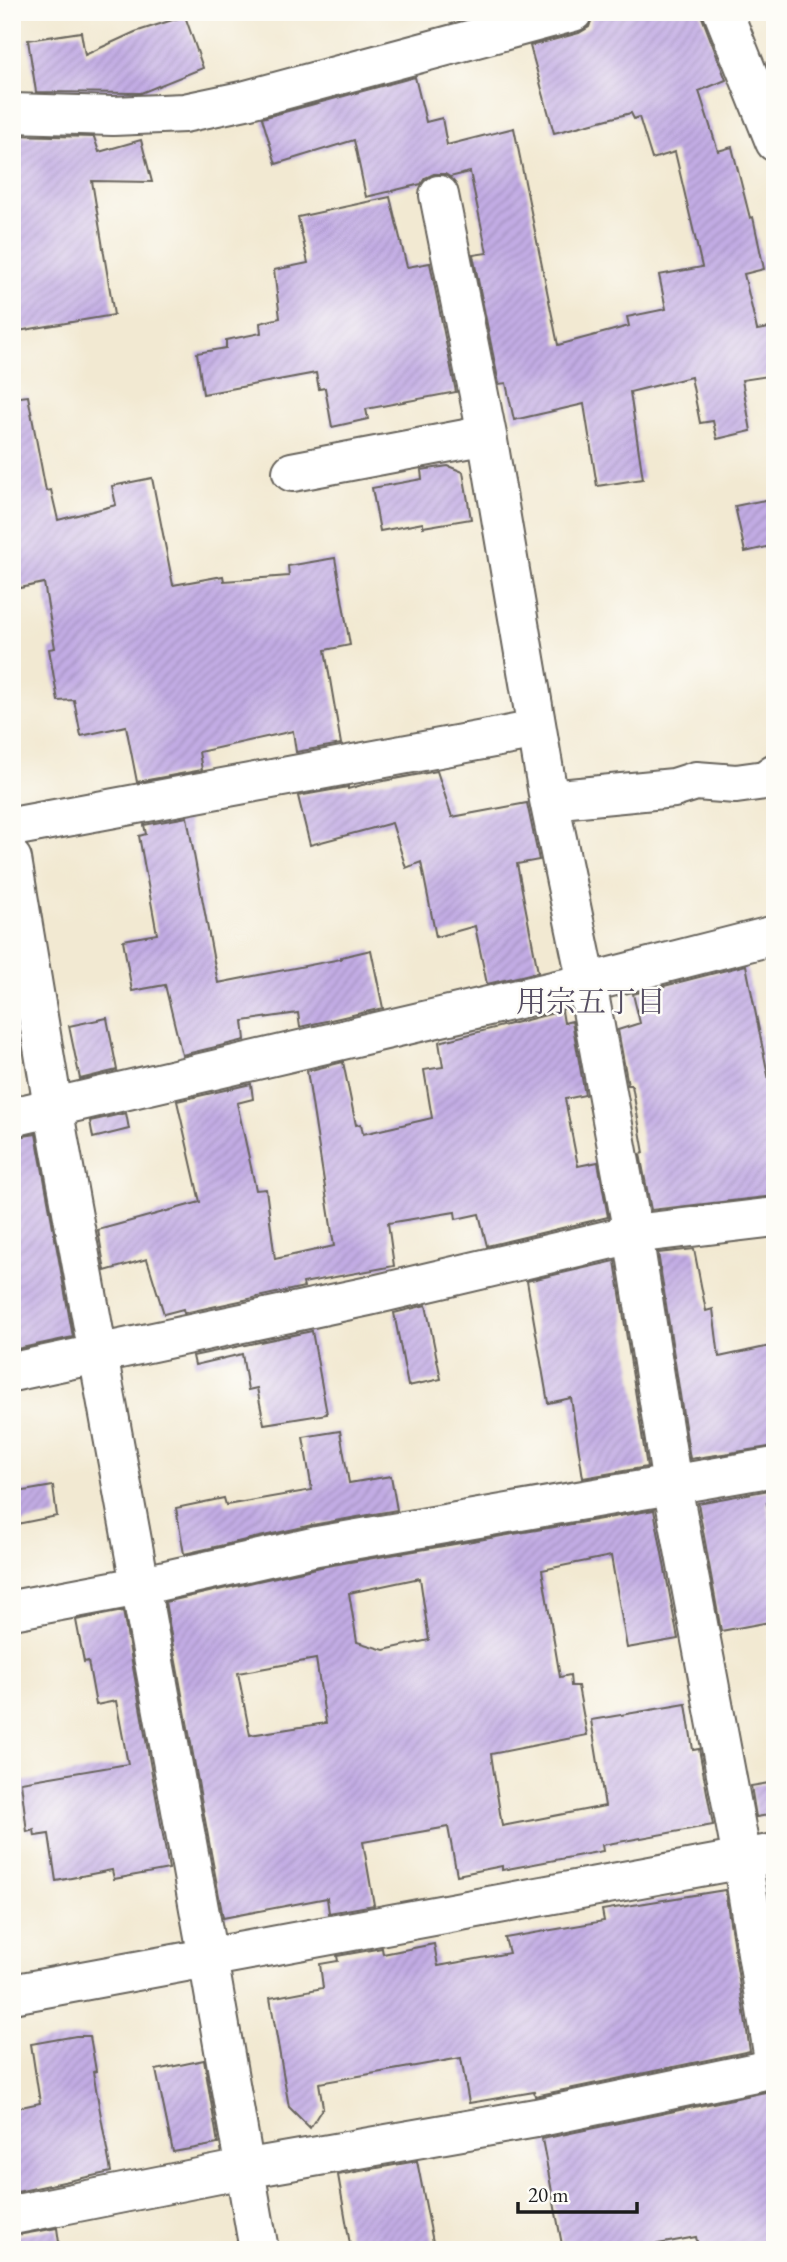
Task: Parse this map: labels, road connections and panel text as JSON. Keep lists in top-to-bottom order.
{
  "districts": ["用宗五丁目"],
  "scale_bar": "20 m"
}
